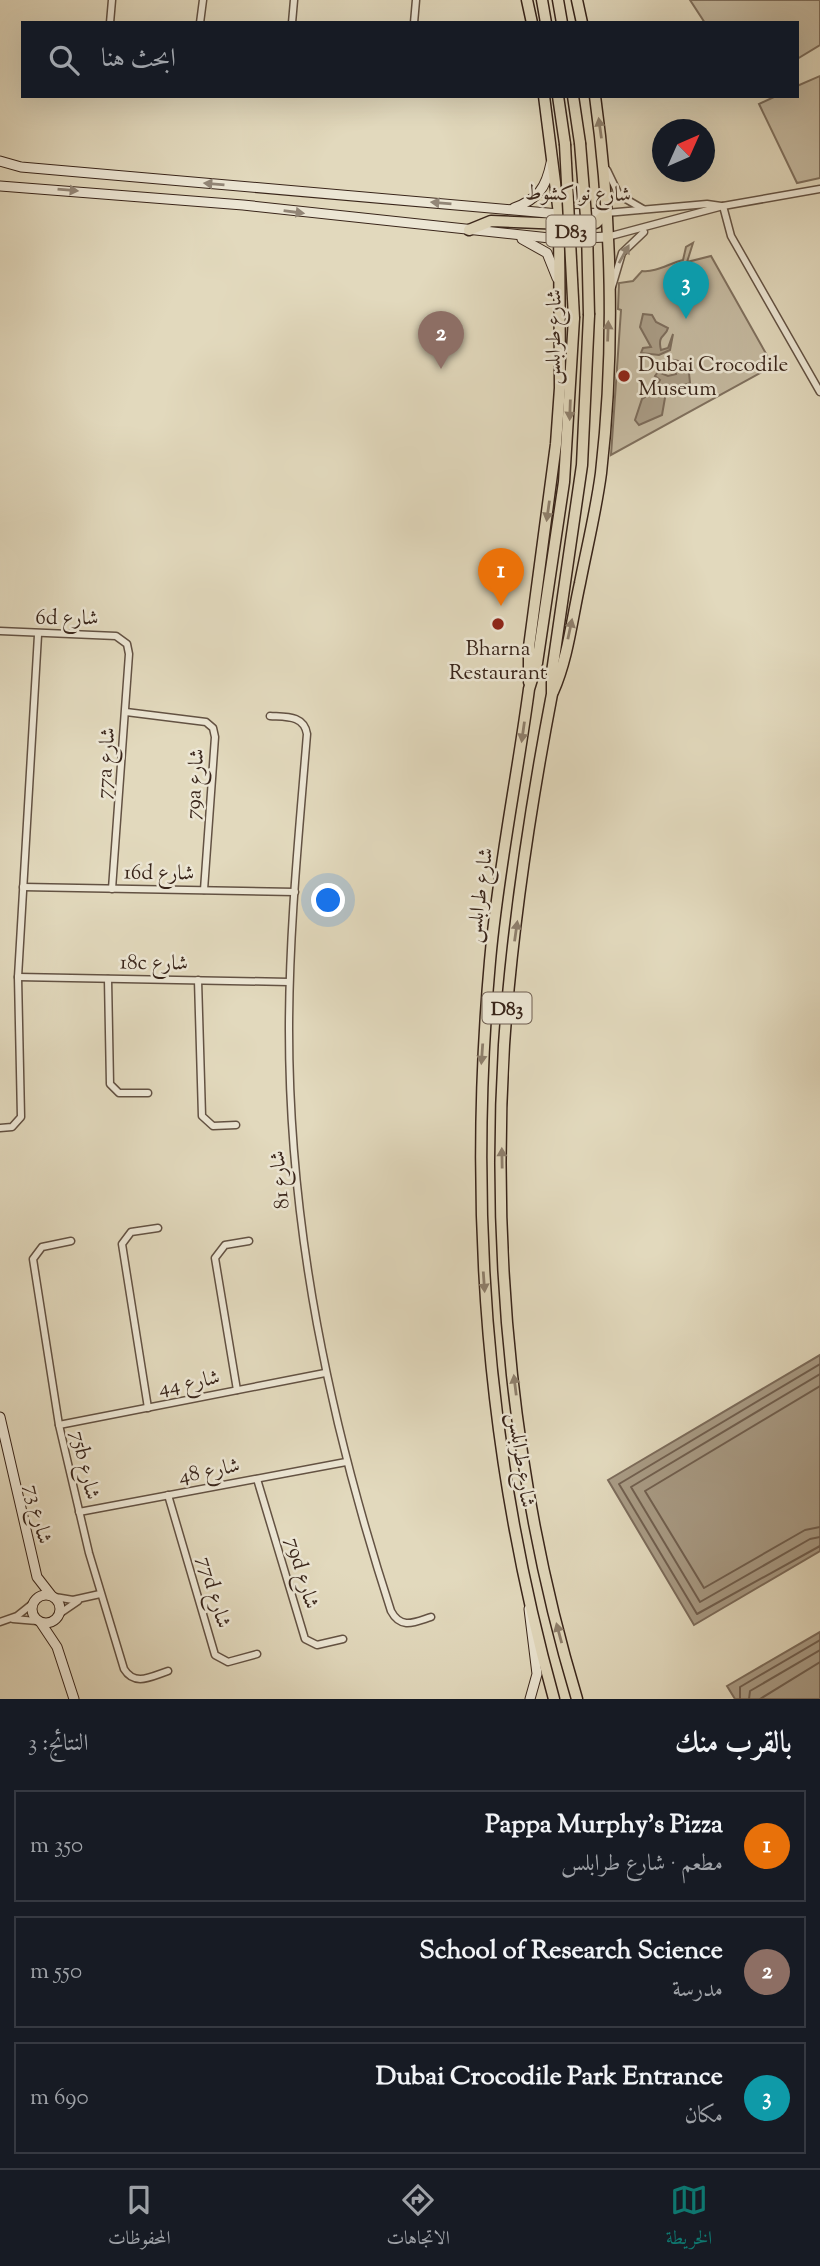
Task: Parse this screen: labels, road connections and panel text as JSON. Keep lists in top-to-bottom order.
{
  "streets": {
    "highway": ["D83", "شارع طرابلس"],
    "street": [
      "شارع نواكشوط",
      "6d شارع",
      "77a شارع",
      "79a شارع",
      "16d شارع",
      "18c شارع",
      "شارع 81",
      "شارع 44",
      "75b شارع",
      "شارع 48",
      "شارع 73",
      "79d شارع",
      "77d شارع"
    ]
  },
  "crossings": [
    ["6d شارع", "77a شارع"],
    ["77a شارع", "79a شارع"],
    ["77a شارع", "16d شارع"],
    ["79a شارع", "16d شارع"],
    ["16d شارع", "شارع 81"],
    ["18c شارع", "شارع 81"],
    ["شارع 81", "شارع 44"],
    ["شارع 81", "شارع 48"],
    ["شارع 44", "75b شارع"],
    ["75b شارع", "شارع 48"],
    ["شارع 48", "79d شارع"],
    ["شارع 48", "77d شارع"]
  ],
  "places": ["Dubai Crocodile Museum", "Bharna Restaurant"],
  "north": "top right",
  "page": {
    "search": "ابحث هنا",
    "pins": ["3", "2", "1"],
    "heading": ["بالقرب منك", "النتائج: 3"],
    "list": [
      {
        "mark": "1",
        "name": "Pappa Murphy's Pizza",
        "note": "مطعم · شارع طرابلس",
        "value": "350 m"
      },
      {
        "mark": "2",
        "name": "School of Research Science",
        "note": "مدرسة",
        "value": "550 m"
      },
      {
        "mark": "3",
        "name": "Dubai Crocodile Park Entrance",
        "note": "مكان",
        "value": "690 m"
      }
    ],
    "nav": ["الخريطة", "الاتجاهات", "المحفوظات"]
  }
}
